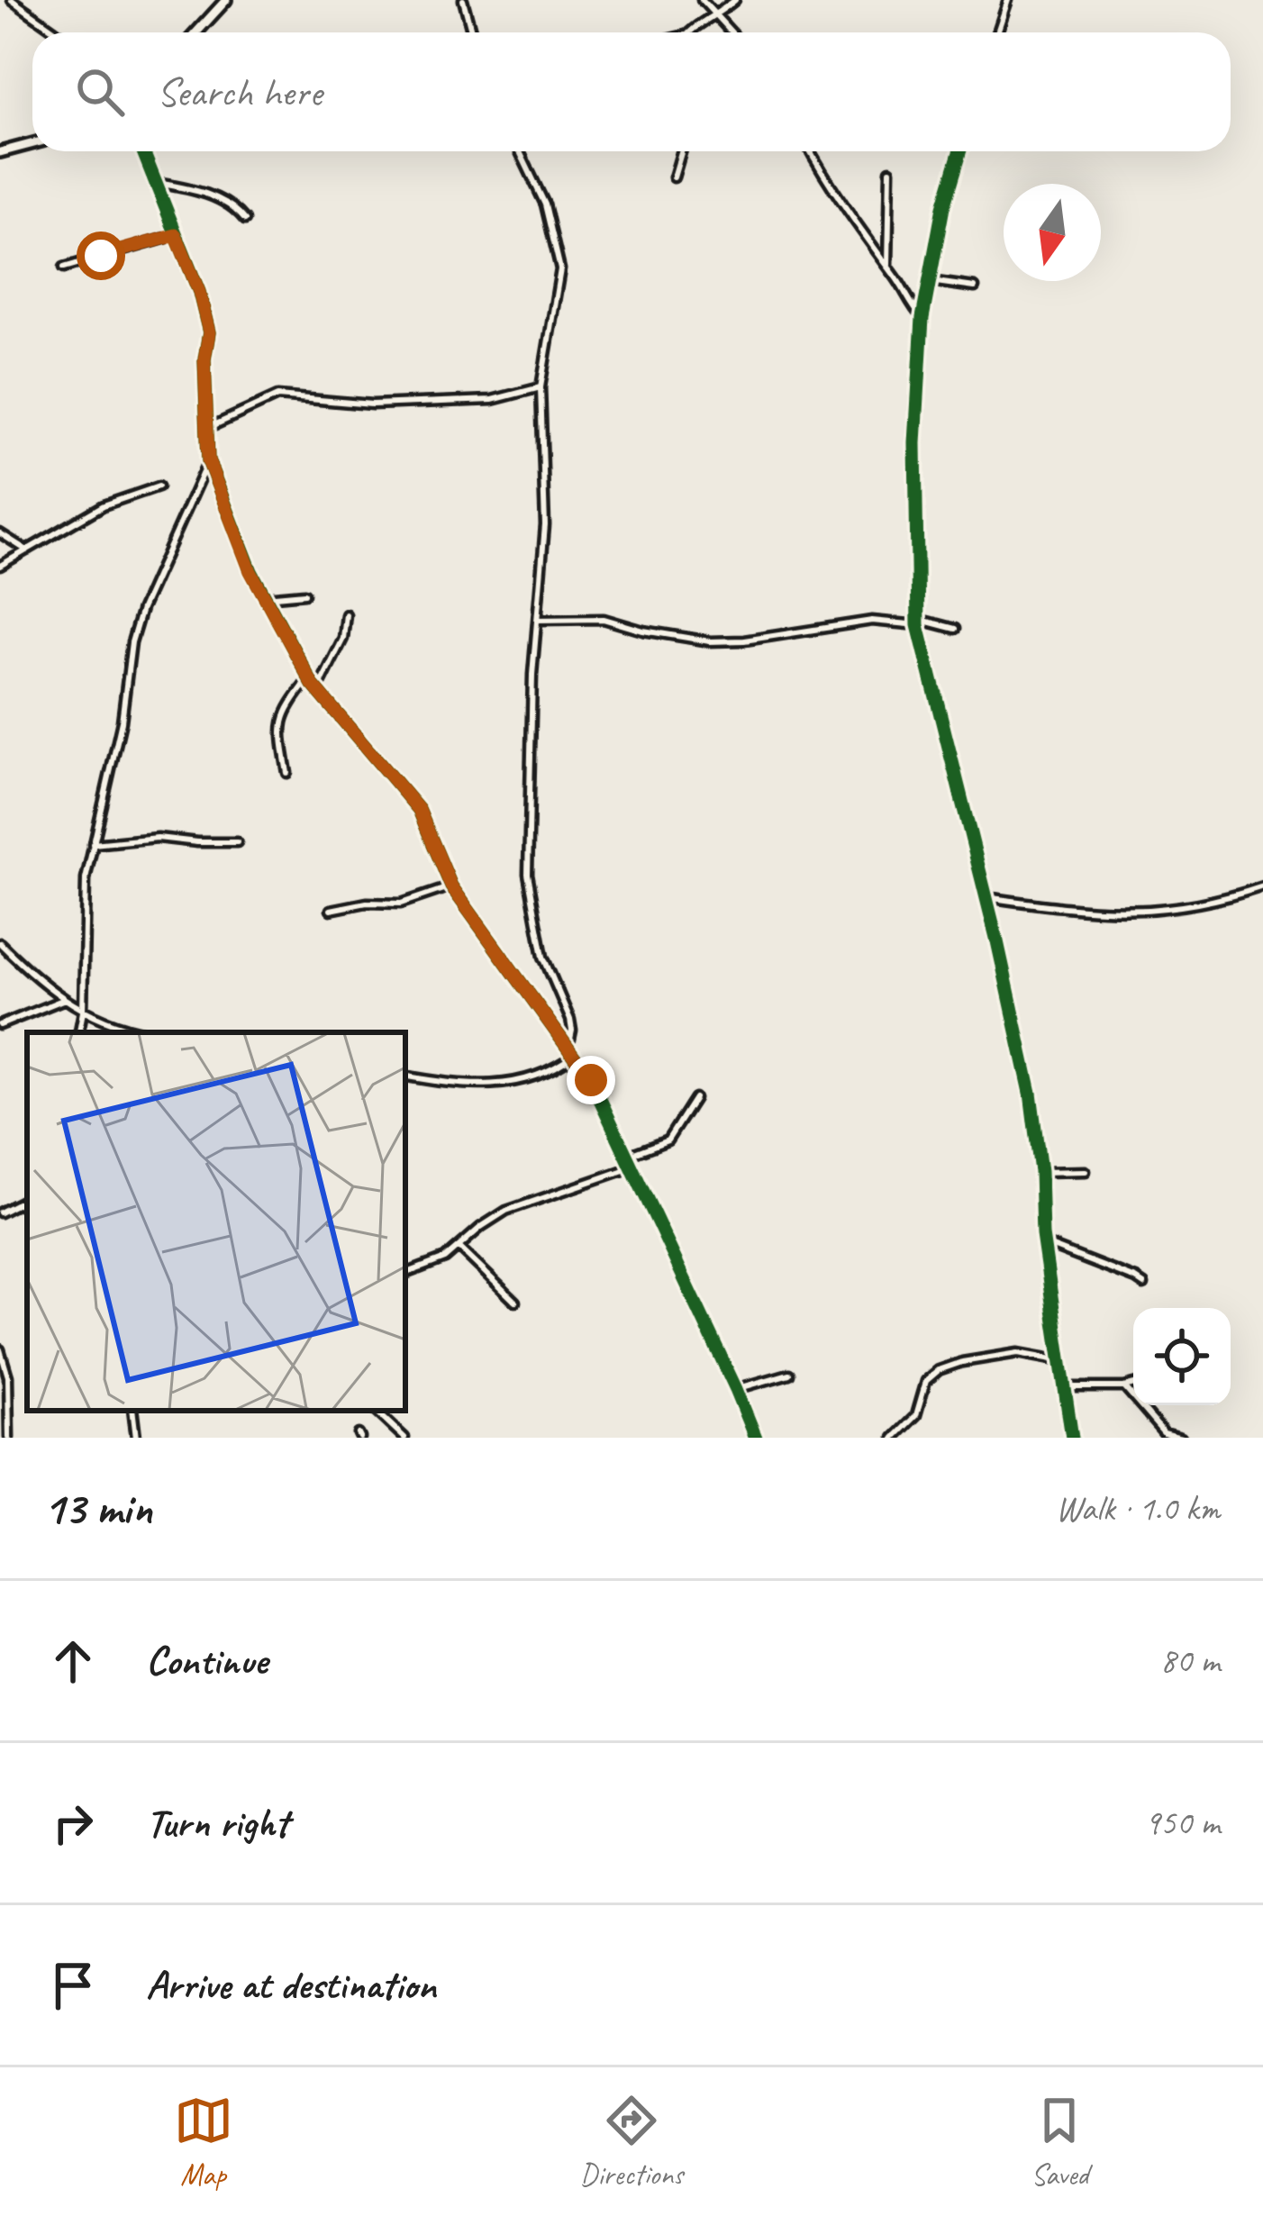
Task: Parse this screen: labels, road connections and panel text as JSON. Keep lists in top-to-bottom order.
{
  "north": "bottom",
  "page": {
    "search": "Search here",
    "heading": ["13 min", "Walk · 1.0 km"],
    "list": [
      ["Continue", "80 m"],
      ["Turn right", "950 m"],
      "Arrive at destination"
    ],
    "nav": ["Map", "Directions", "Saved"]
  }
}
